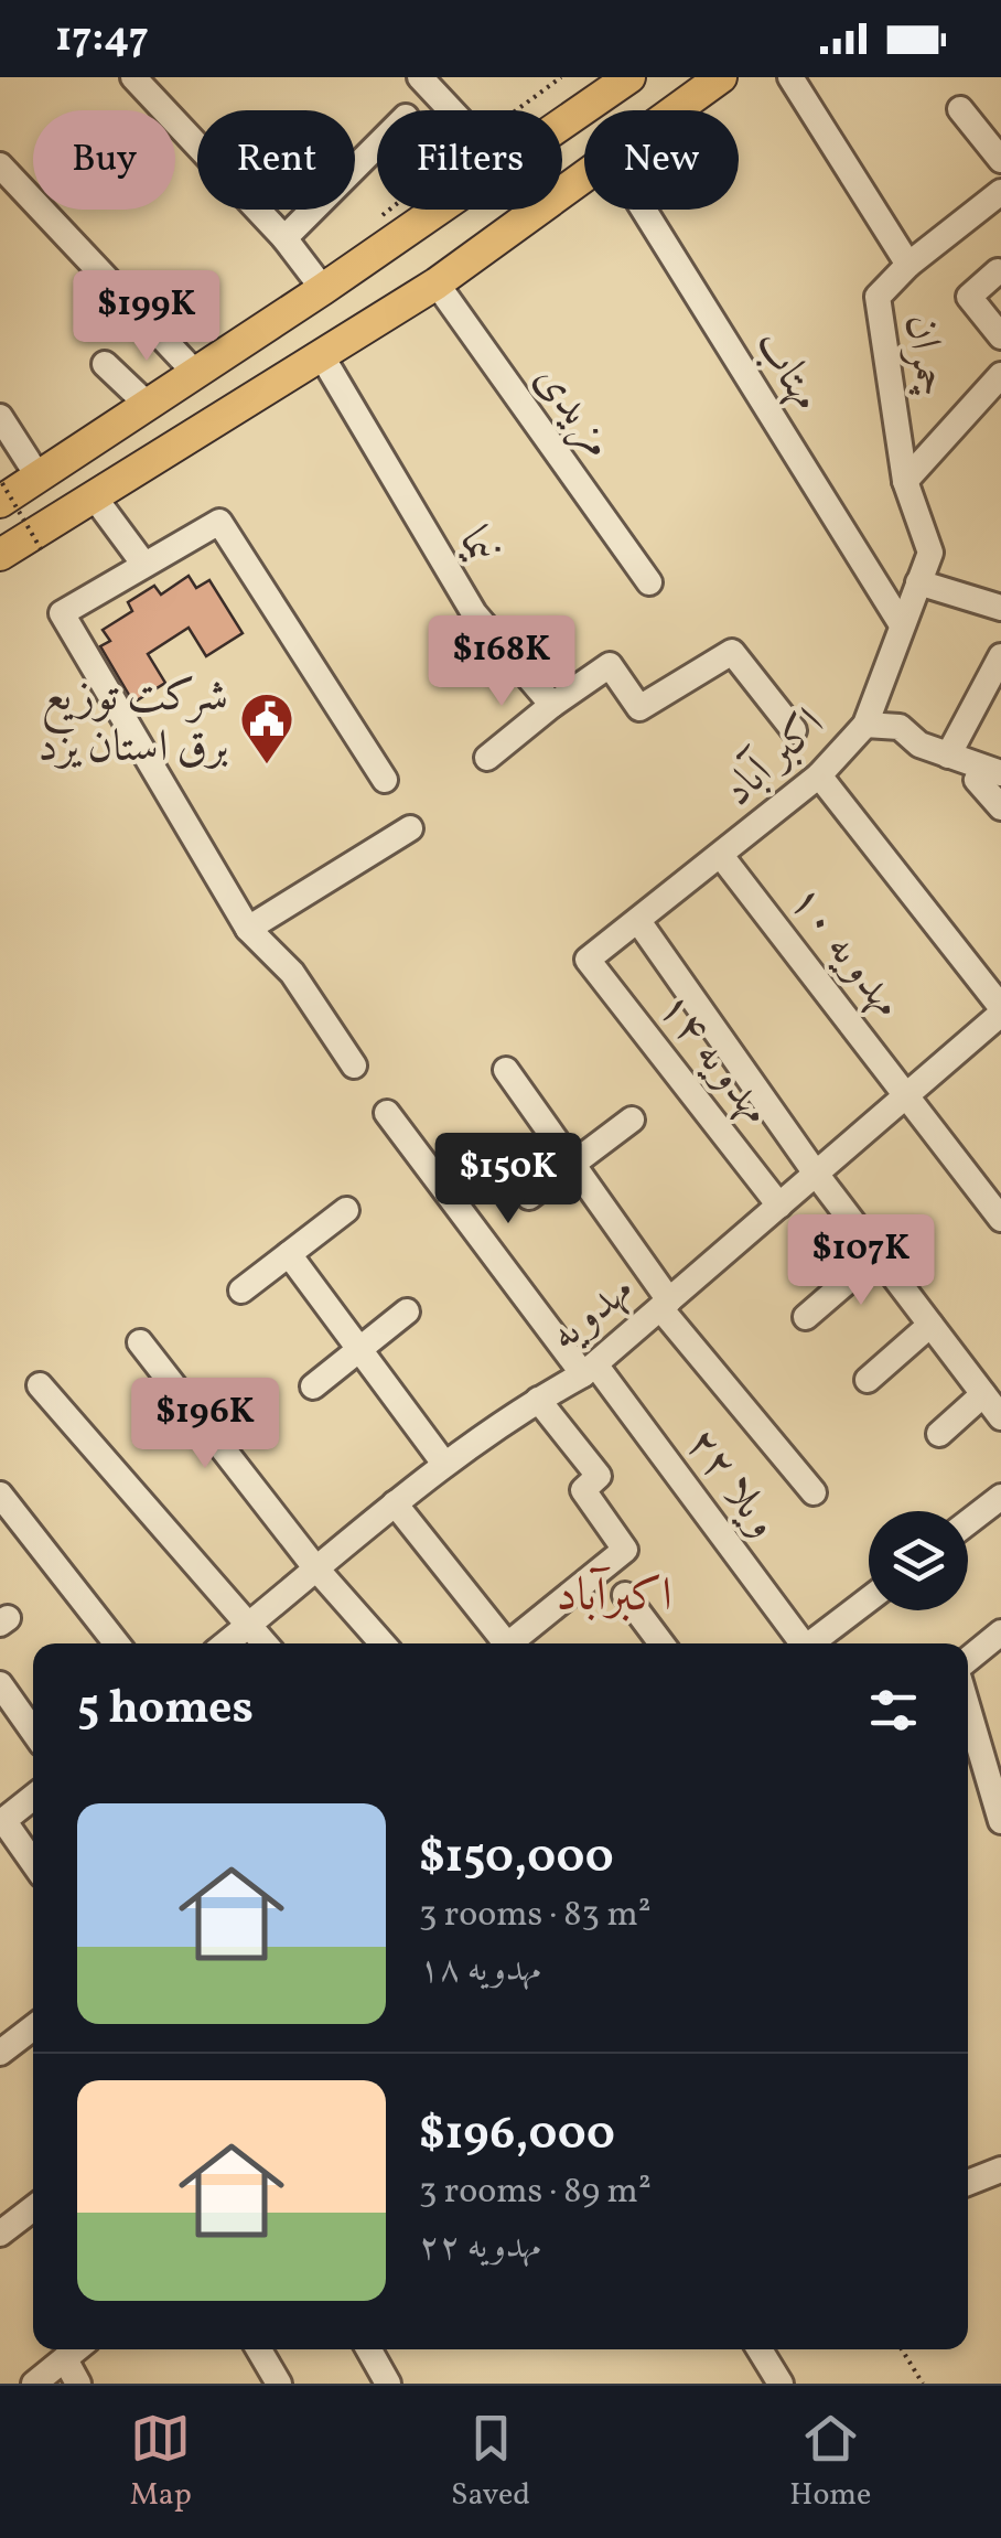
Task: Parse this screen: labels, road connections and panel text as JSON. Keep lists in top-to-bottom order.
{
  "streets": {
    "street": [
      "چمران",
      "مهتاب",
      "مزیدی",
      "نیما",
      "اکبر آباد",
      "مهدویه ۱۰",
      "مهدویه ۱۴",
      "مهدویه",
      "ویلا ۲۲"
    ]
  },
  "crossings": [
    ["چمران", "اکبر آباد"],
    ["مهتاب", "اکبر آباد"],
    ["اکبر آباد", "مهدویه ۱۰"],
    ["اکبر آباد", "مهدویه ۱۴"],
    ["مهدویه ۱۰", "مهدویه"],
    ["مهدویه ۱۴", "مهدویه"],
    ["مهدویه", "ویلا ۲۲"]
  ],
  "districts": ["اکبرآباد"],
  "places": {
    "public building": ["شرکت توزیع برق استان یزد"]
  },
  "page": {
    "status": "17:47",
    "chip": [
      "Buy",
      "Rent",
      "Filters",
      "New"
    ],
    "price": [
      "$199K",
      "$168K",
      "$150K",
      "$107K",
      "$196K"
    ],
    "heading": "5 homes",
    "list": [
      {
        "name": "$150,000",
        "note": "3 rooms · 83 m² · مهدویه ۱۸"
      },
      {
        "name": "$196,000",
        "note": "3 rooms · 89 m² · مهدویه ۲۲"
      }
    ],
    "tabs": ["Map", "Saved", "Home"]
  }
}
